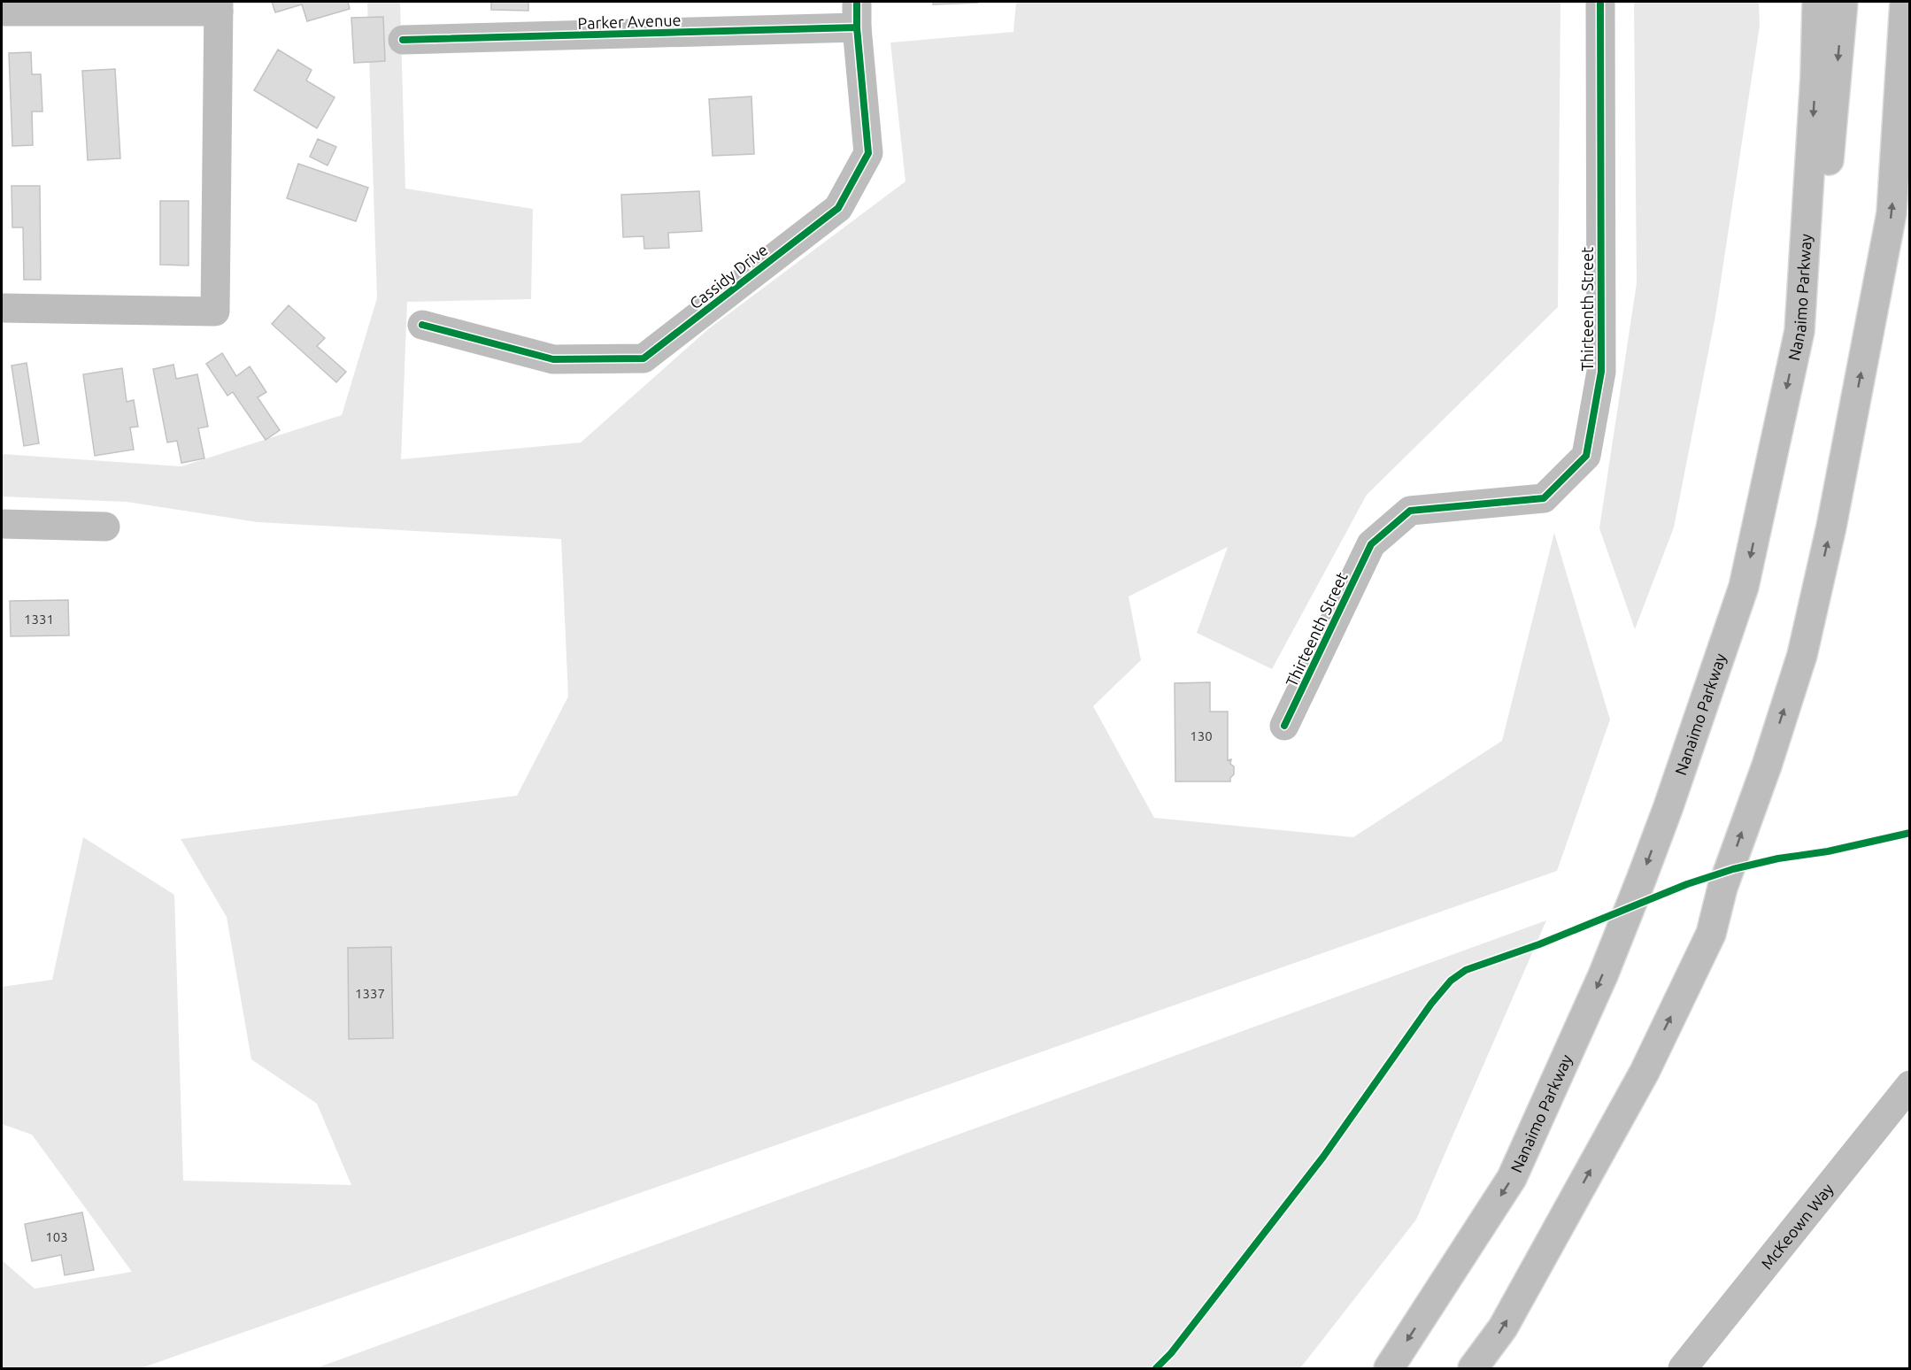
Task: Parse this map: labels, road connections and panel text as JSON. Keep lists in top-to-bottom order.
{
  "streets": {
    "main road": [
      "Parker Avenue",
      "Cassidy Drive",
      "Nanaimo Parkway",
      "Thirteenth Street",
      "McKeown Way"
    ]
  },
  "crossings": [
    ["Parker Avenue", "Cassidy Drive"]
  ],
  "house_numbers": [
    "1331",
    "130",
    "1337",
    "103"
  ]
}
